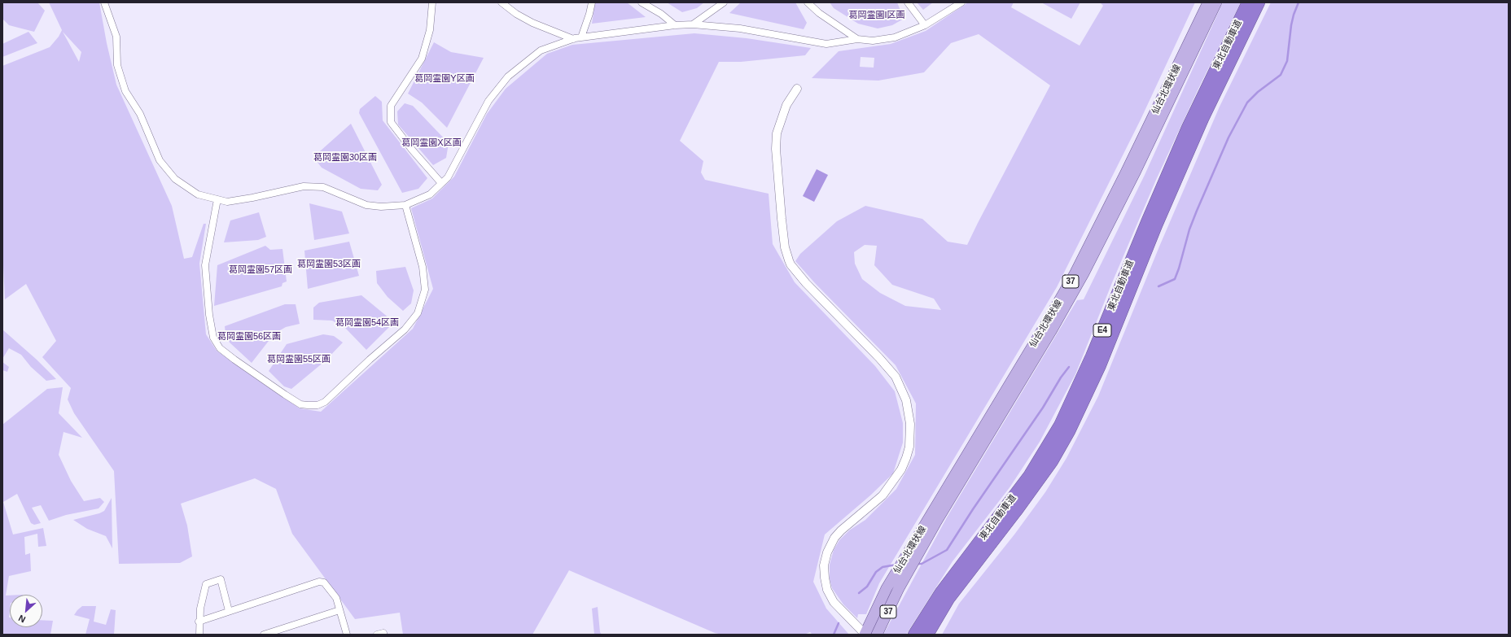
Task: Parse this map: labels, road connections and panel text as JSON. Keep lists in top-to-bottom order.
{
  "streets": {
    "highway": ["東北自動車道", "E4"],
    "main road": ["仙台北環状線", "37"]
  },
  "parks": [
    "葛岡霊園I区画",
    "葛岡霊園Y区画",
    "葛岡霊園X区画",
    "葛岡霊園30区画",
    "葛岡霊園53区画",
    "葛岡霊園57区画",
    "葛岡霊園54区画",
    "葛岡霊園56区画",
    "葛岡霊園55区画"
  ],
  "north": "bottom left"
}
